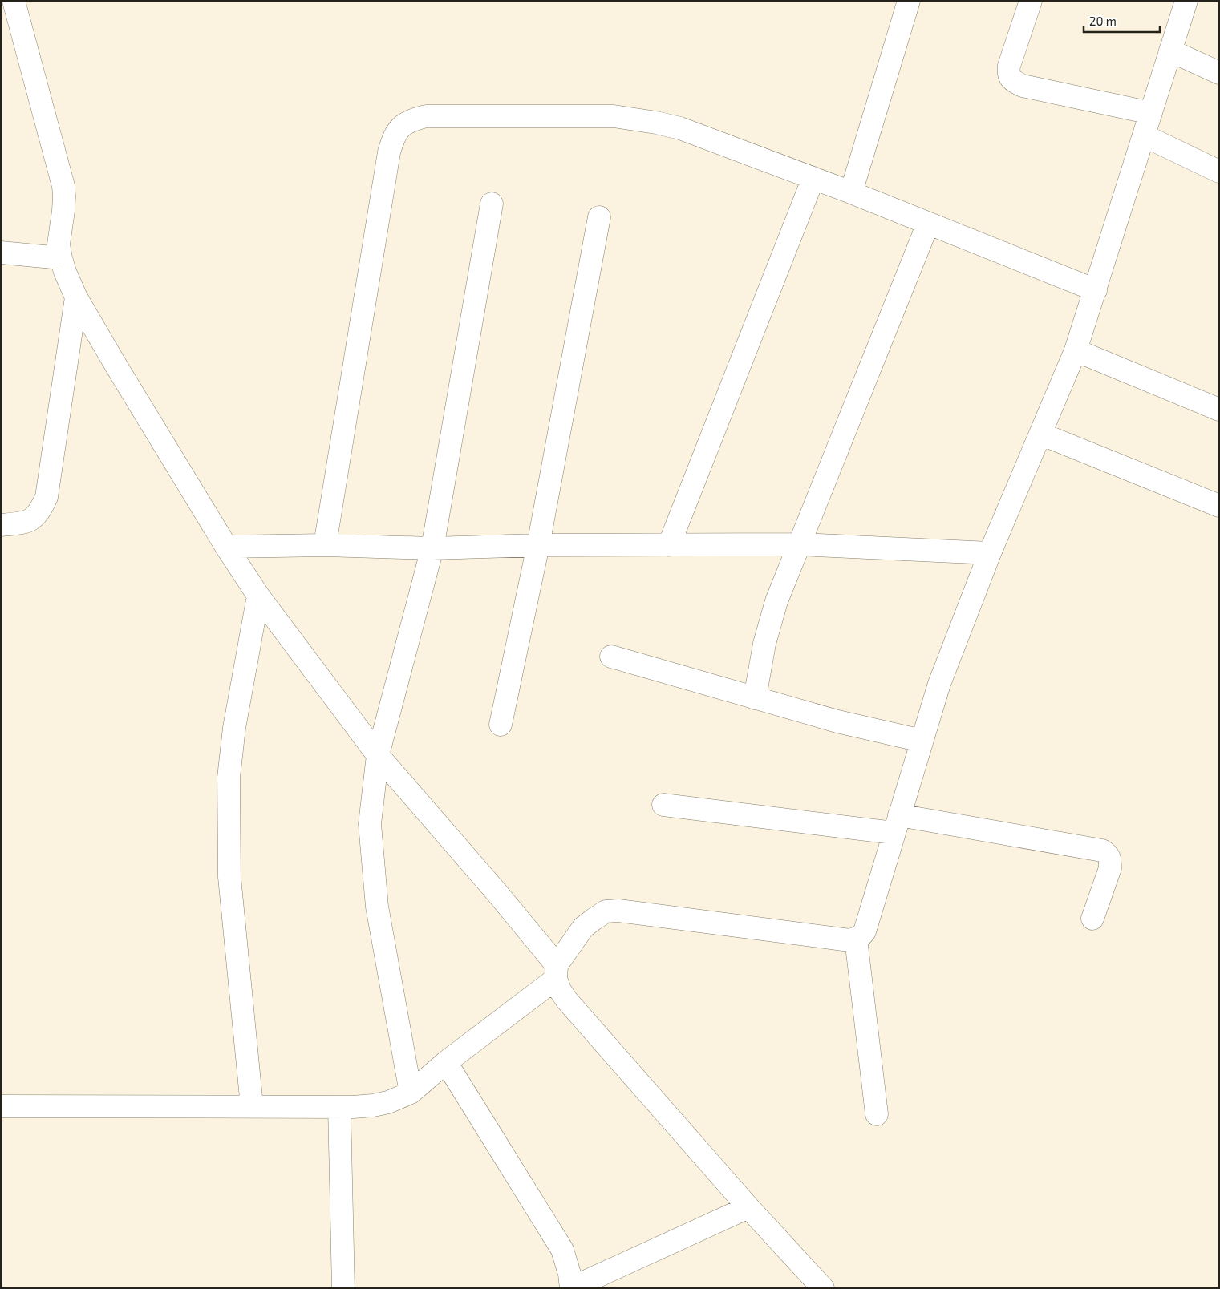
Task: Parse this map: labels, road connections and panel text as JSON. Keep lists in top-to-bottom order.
{
  "scale_bar": "20 m"
}
